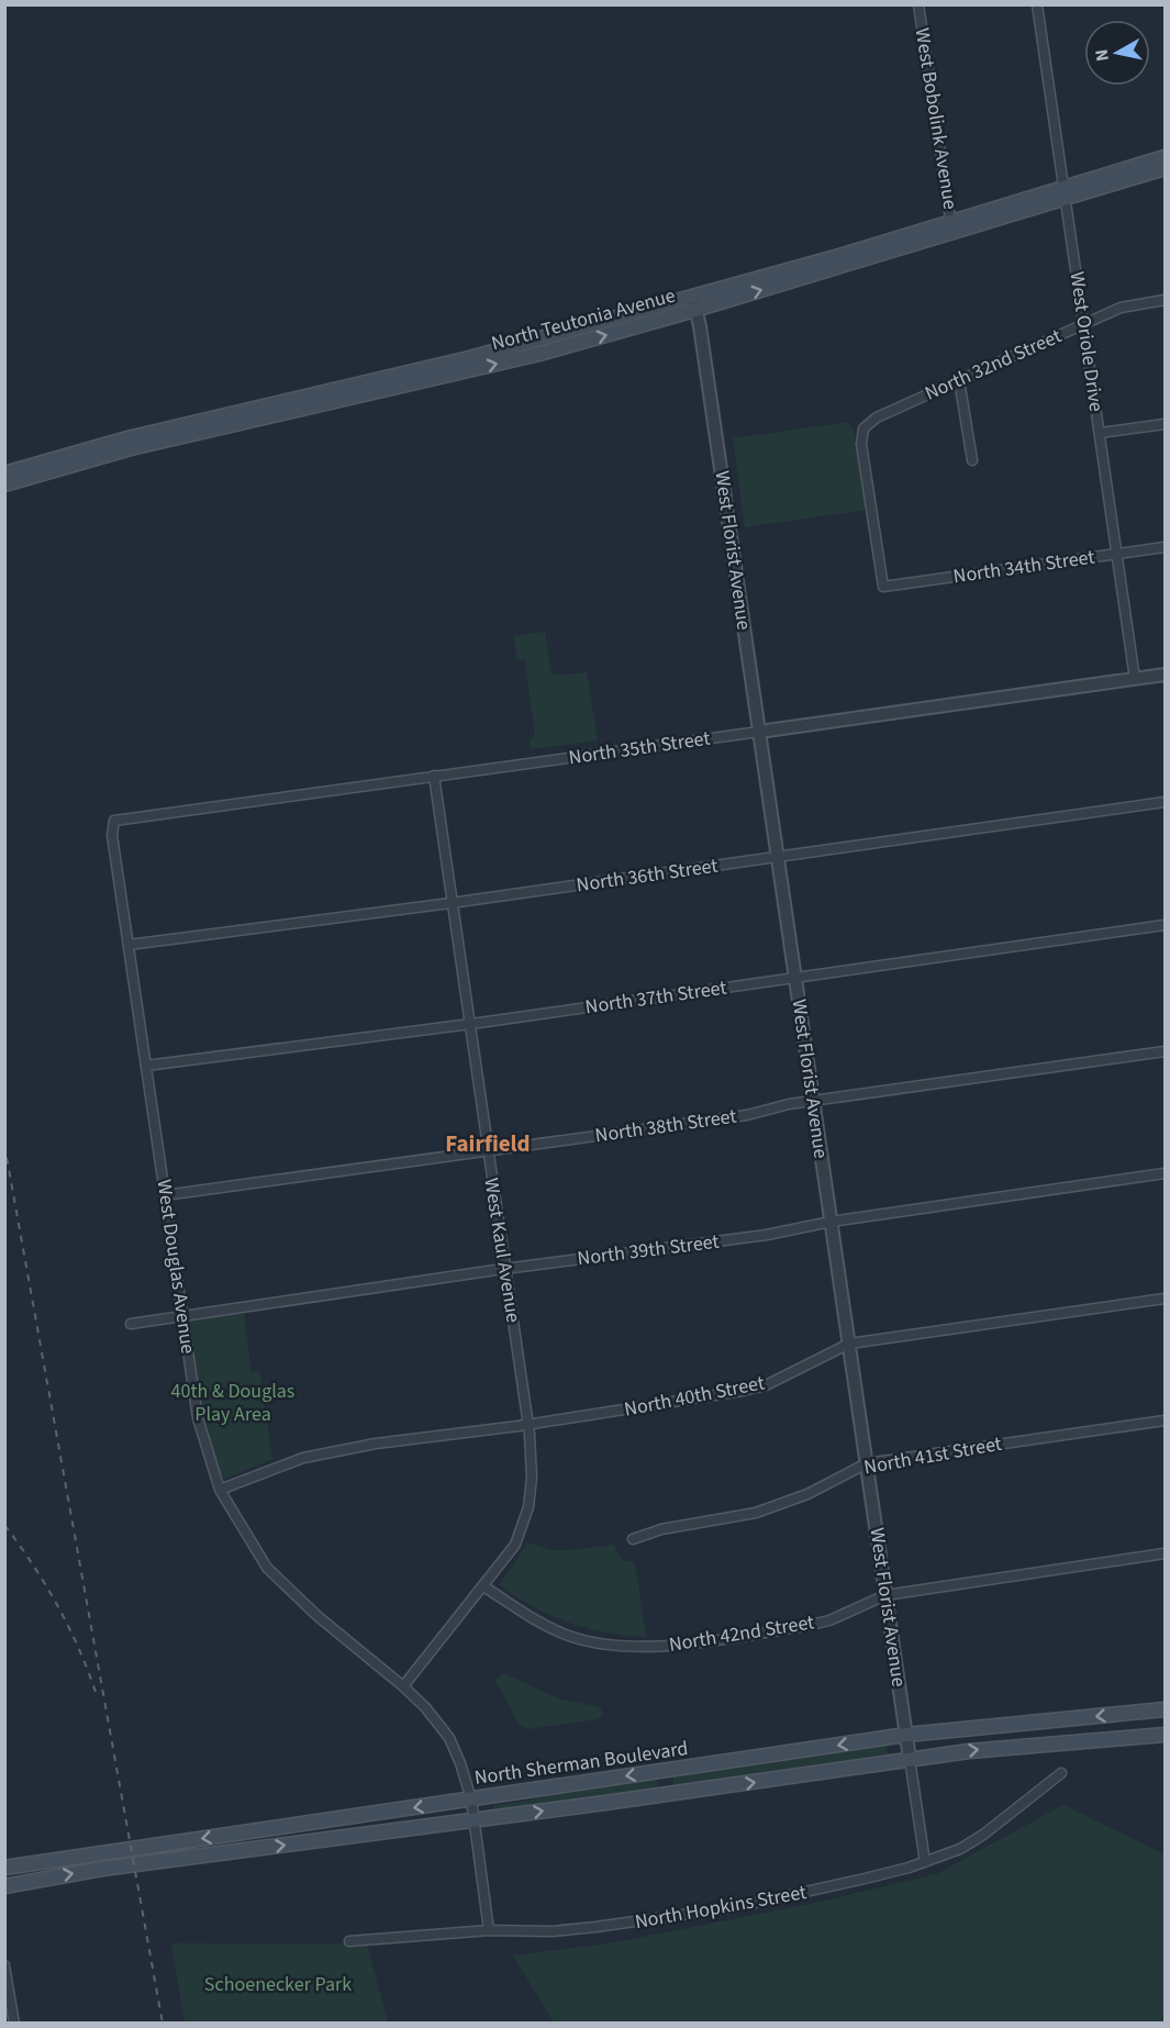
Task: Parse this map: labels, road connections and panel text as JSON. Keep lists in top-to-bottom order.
{
  "streets": {
    "main road": ["North Teutonia Avenue", "North Sherman Boulevard"],
    "street": [
      "West Bobolink Avenue",
      "West Oriole Drive",
      "North 32nd Street",
      "West Florist Avenue",
      "North 34th Street",
      "North 35th Street",
      "North 36th Street",
      "North 37th Street",
      "North 38th Street",
      "West Kaul Avenue",
      "North 39th Street",
      "West Douglas Avenue",
      "North 40th Street",
      "North 41st Street",
      "North 42nd Street",
      "North Hopkins Street"
    ]
  },
  "crossings": [
    ["West Bobolink Avenue", "North Teutonia Avenue"],
    ["North Teutonia Avenue", "West Oriole Drive"],
    ["North Teutonia Avenue", "West Florist Avenue"],
    ["West Oriole Drive", "North 32nd Street"],
    ["West Oriole Drive", "North 34th Street"],
    ["West Oriole Drive", "North 35th Street"],
    ["North 32nd Street", "North 34th Street"],
    ["West Florist Avenue", "North 35th Street"],
    ["West Florist Avenue", "North 36th Street"],
    ["West Florist Avenue", "North 37th Street"],
    ["West Florist Avenue", "North 38th Street"],
    ["West Florist Avenue", "North 39th Street"],
    ["West Florist Avenue", "North 40th Street"],
    ["West Florist Avenue", "North 41st Street"],
    ["West Florist Avenue", "North 42nd Street"],
    ["West Florist Avenue", "North Sherman Boulevard"],
    ["West Florist Avenue", "North Hopkins Street"],
    ["North 35th Street", "West Kaul Avenue"],
    ["North 35th Street", "West Douglas Avenue"],
    ["North 36th Street", "West Kaul Avenue"],
    ["North 36th Street", "West Douglas Avenue"],
    ["North 37th Street", "West Kaul Avenue"],
    ["North 37th Street", "West Douglas Avenue"],
    ["North 38th Street", "West Kaul Avenue"],
    ["North 38th Street", "West Douglas Avenue"],
    ["West Kaul Avenue", "North 39th Street"],
    ["West Kaul Avenue", "West Douglas Avenue"],
    ["West Kaul Avenue", "North 40th Street"],
    ["West Kaul Avenue", "North 42nd Street"],
    ["North 39th Street", "West Douglas Avenue"],
    ["West Douglas Avenue", "North 40th Street"],
    ["West Douglas Avenue", "North Sherman Boulevard"],
    ["West Douglas Avenue", "North Hopkins Street"]
  ],
  "districts": ["Fairfield"],
  "parks": ["40th & Douglas Play Area", "Schoenecker Park"],
  "north": "left"
}
